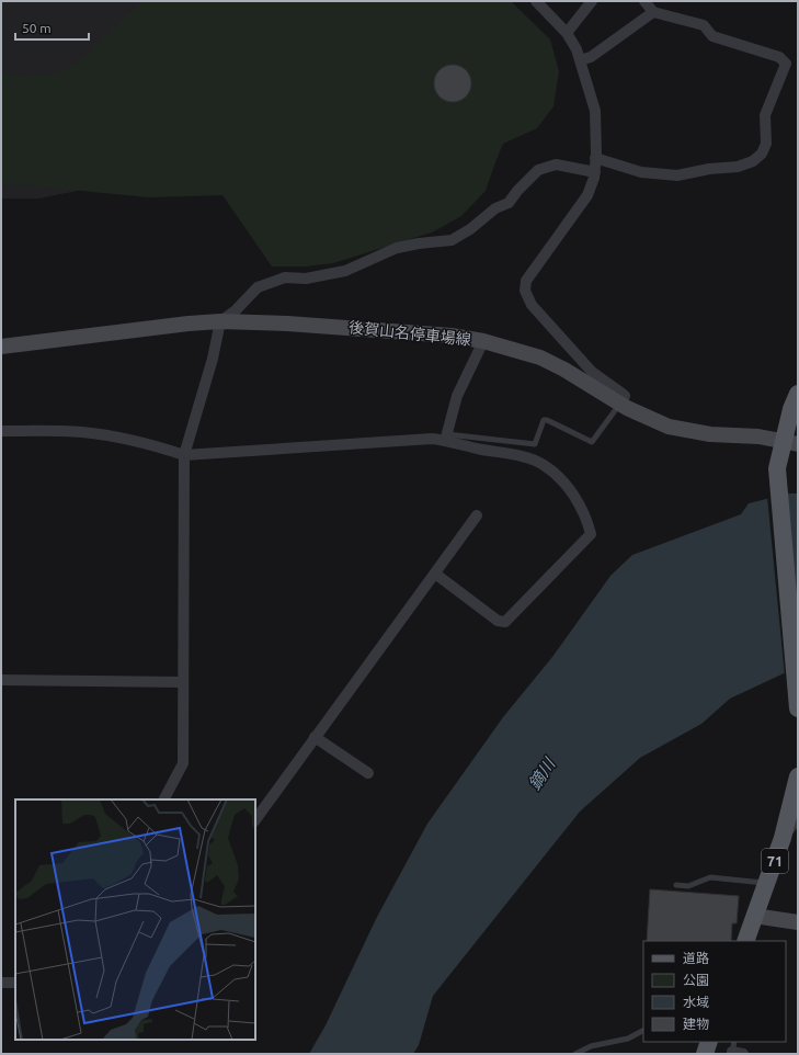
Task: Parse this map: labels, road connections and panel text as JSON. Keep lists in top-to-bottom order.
{
  "streets": {
    "main road": ["後賀山名停車場線", "71"]
  },
  "water": ["鏑川"],
  "legend": [
    "道路",
    "公園",
    "水域",
    "建物"
  ],
  "scale_bar": "50 m"
}
